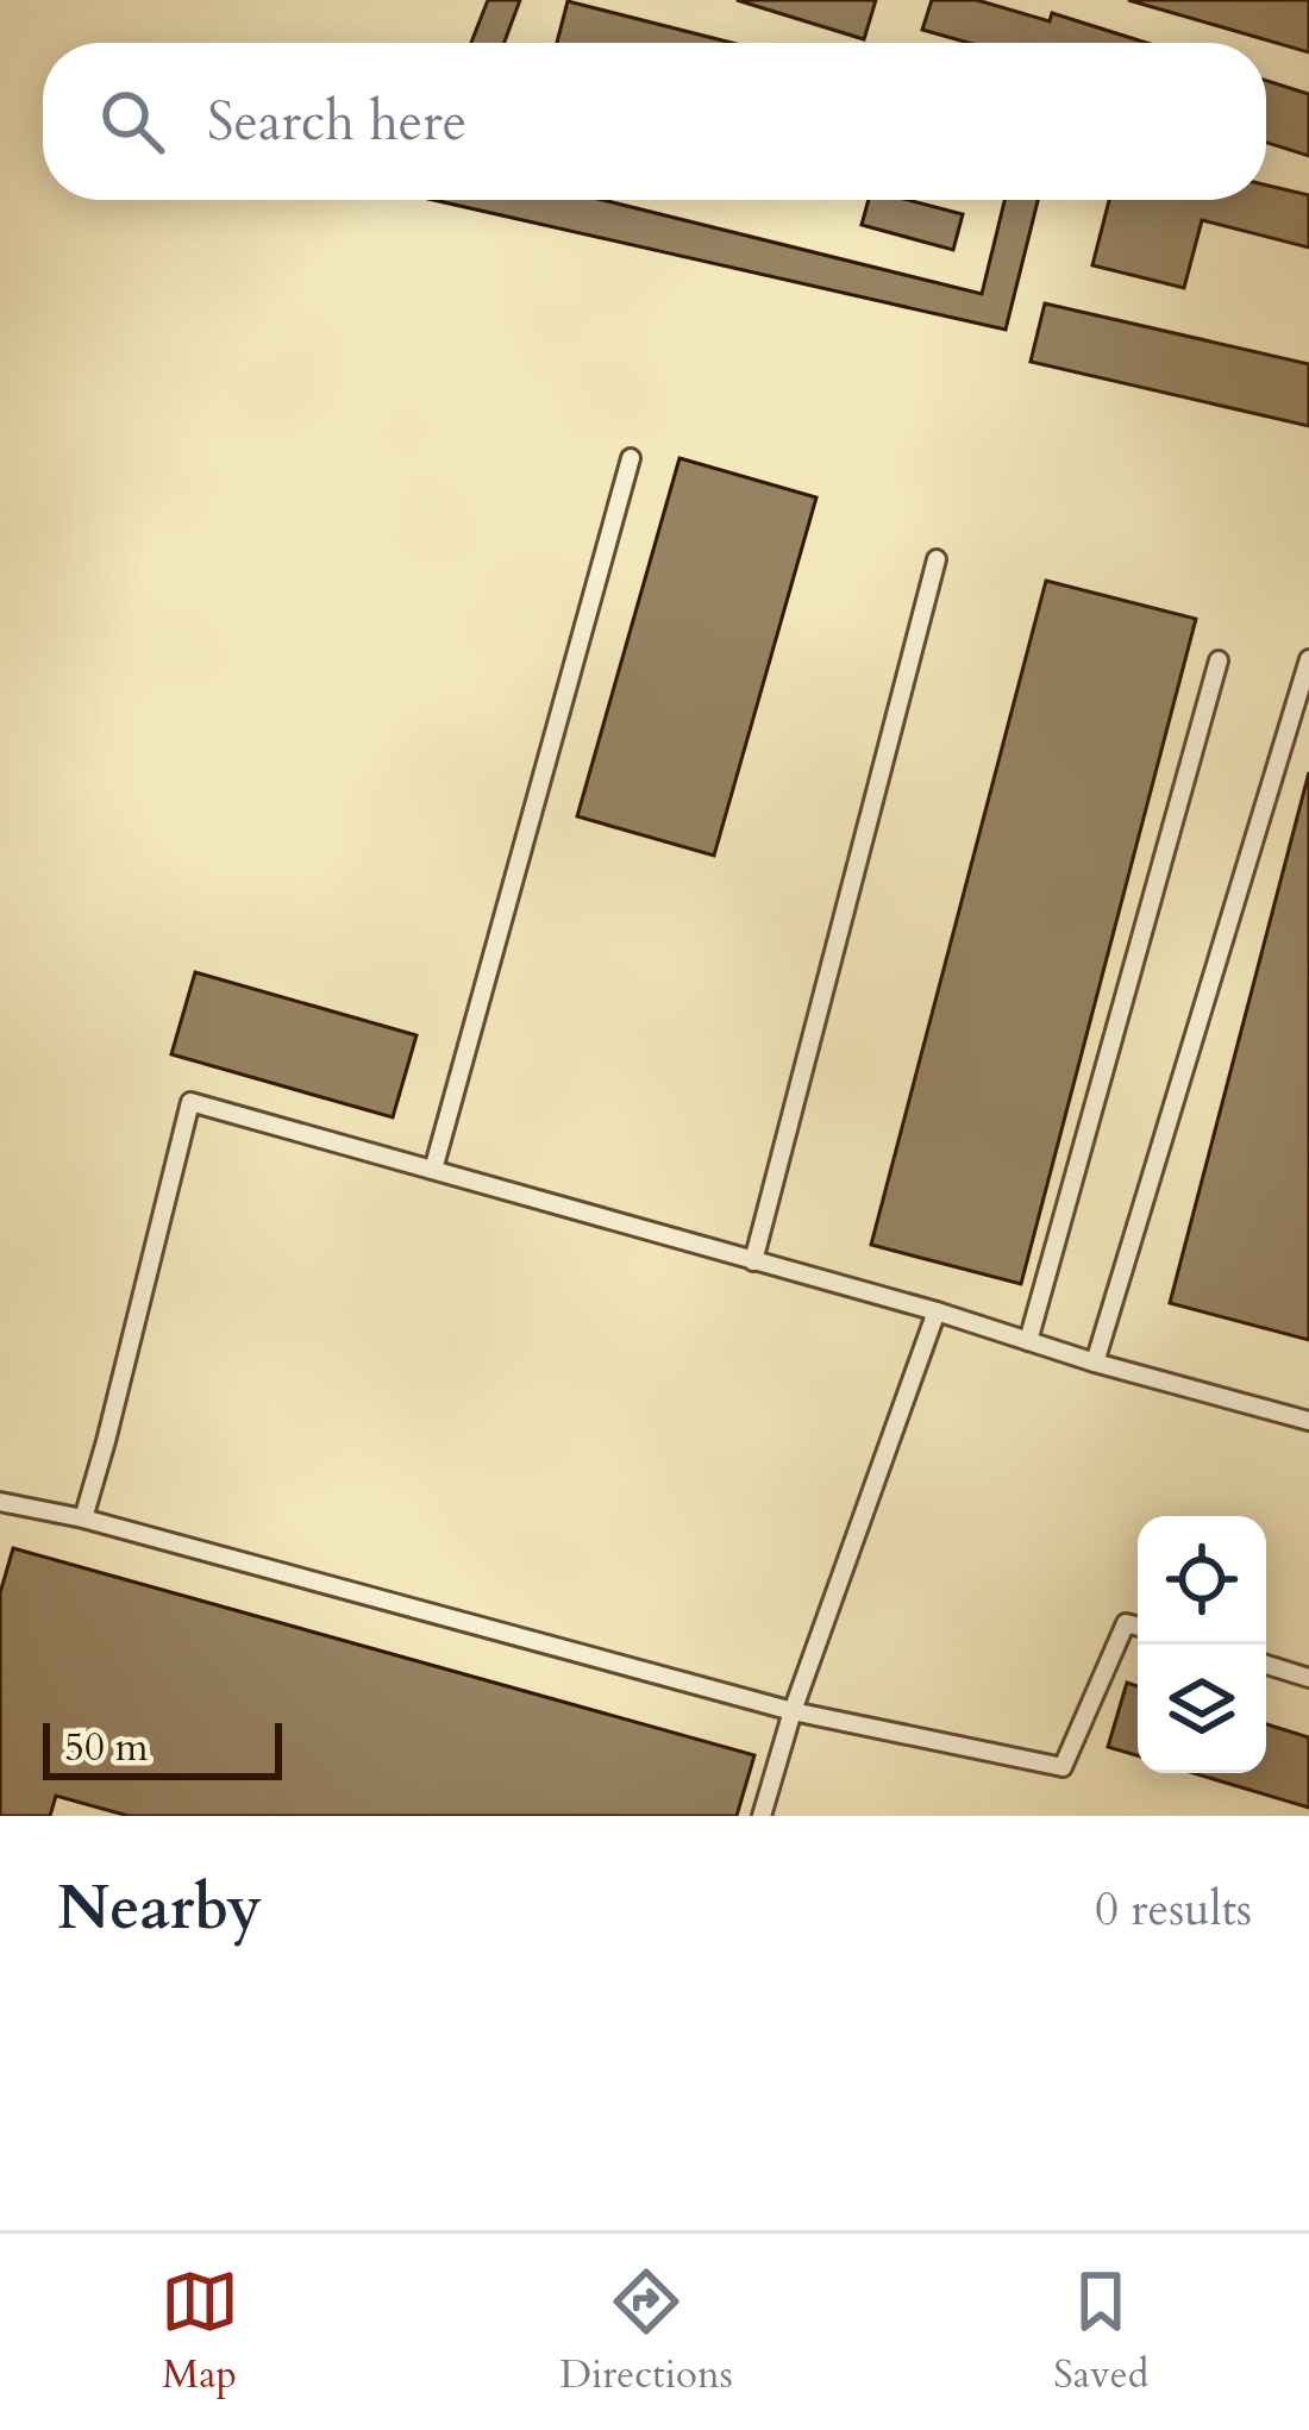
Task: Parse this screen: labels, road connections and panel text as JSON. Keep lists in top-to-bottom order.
{
  "scale_bar": "50 m",
  "page": {
    "search": "Search here",
    "scale": "50 m",
    "heading": ["Nearby", "0 results"],
    "nav": ["Map", "Directions", "Saved"]
  }
}
